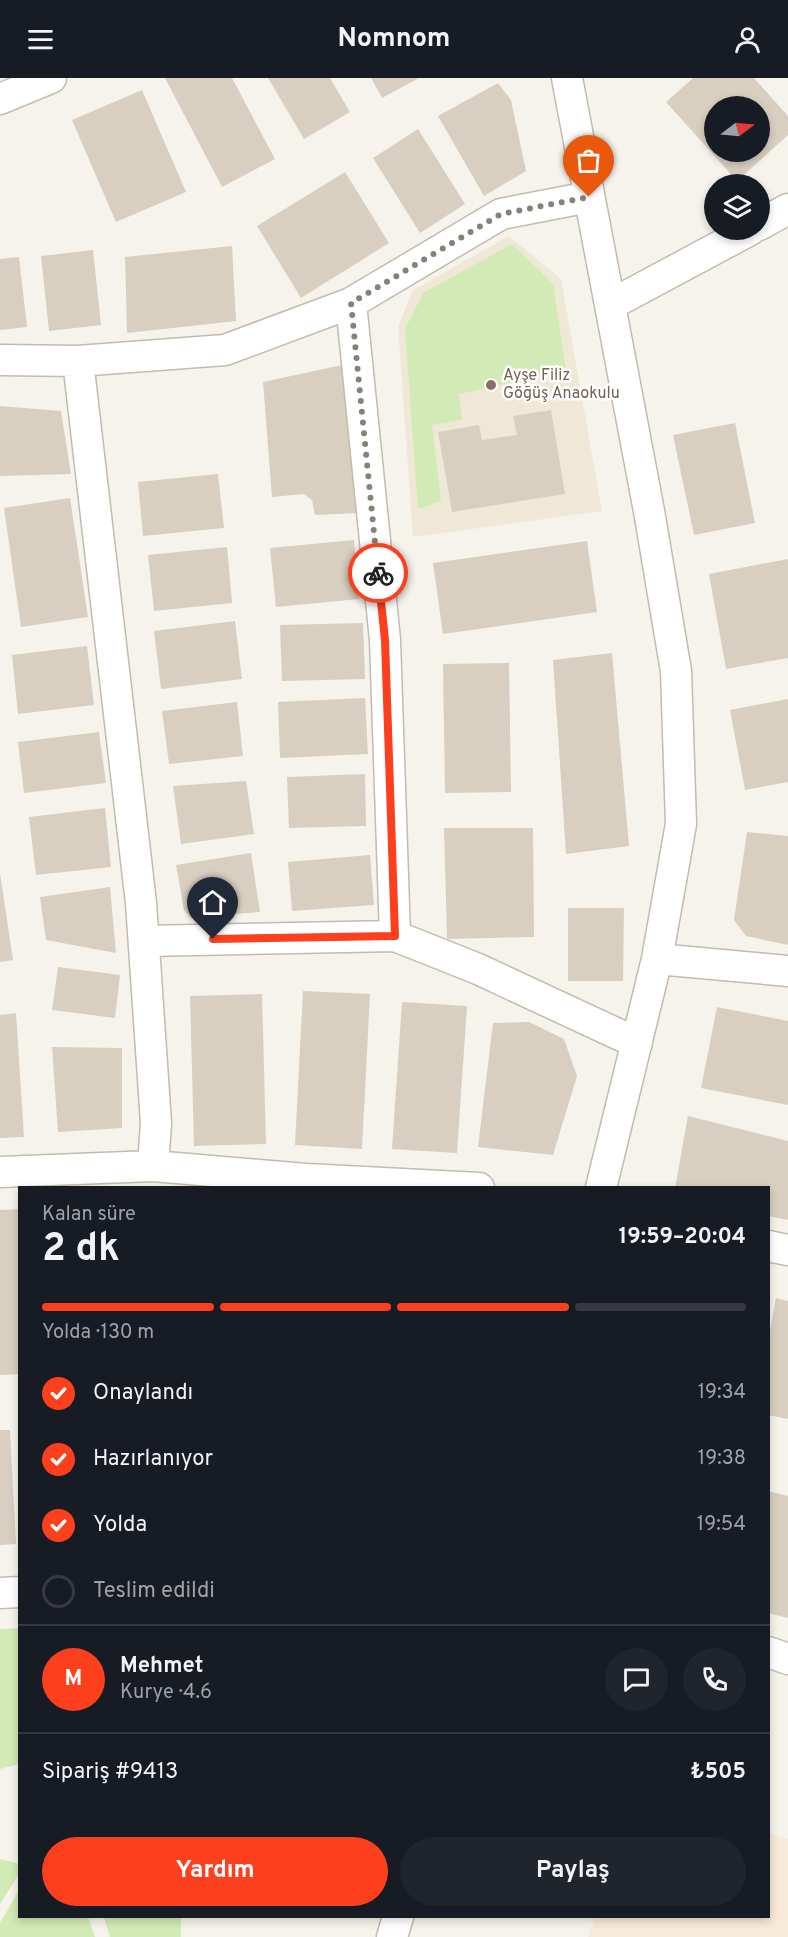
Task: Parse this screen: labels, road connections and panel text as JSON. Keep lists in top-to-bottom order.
{
  "places": ["Ayşe Filiz Göğüş Anaokulu"],
  "north": "right",
  "page": {
    "header": "Nomnom",
    "heading": ["2 dk", "Kalan süre", "19:59–20:04"],
    "panel": [
      "Mehmet",
      "Kurye · 4.6",
      "Sipariş #9413",
      "₺505"
    ],
    "bar": "Yolda · 130 m",
    "list": [
      ["Onaylandı", "19:34"],
      ["Hazırlanıyor", "19:38"],
      ["Yolda", "19:54"],
      "Teslim edildi"
    ],
    "round": "M",
    "buttons": ["Yardım", "Paylaş"]
  }
}
